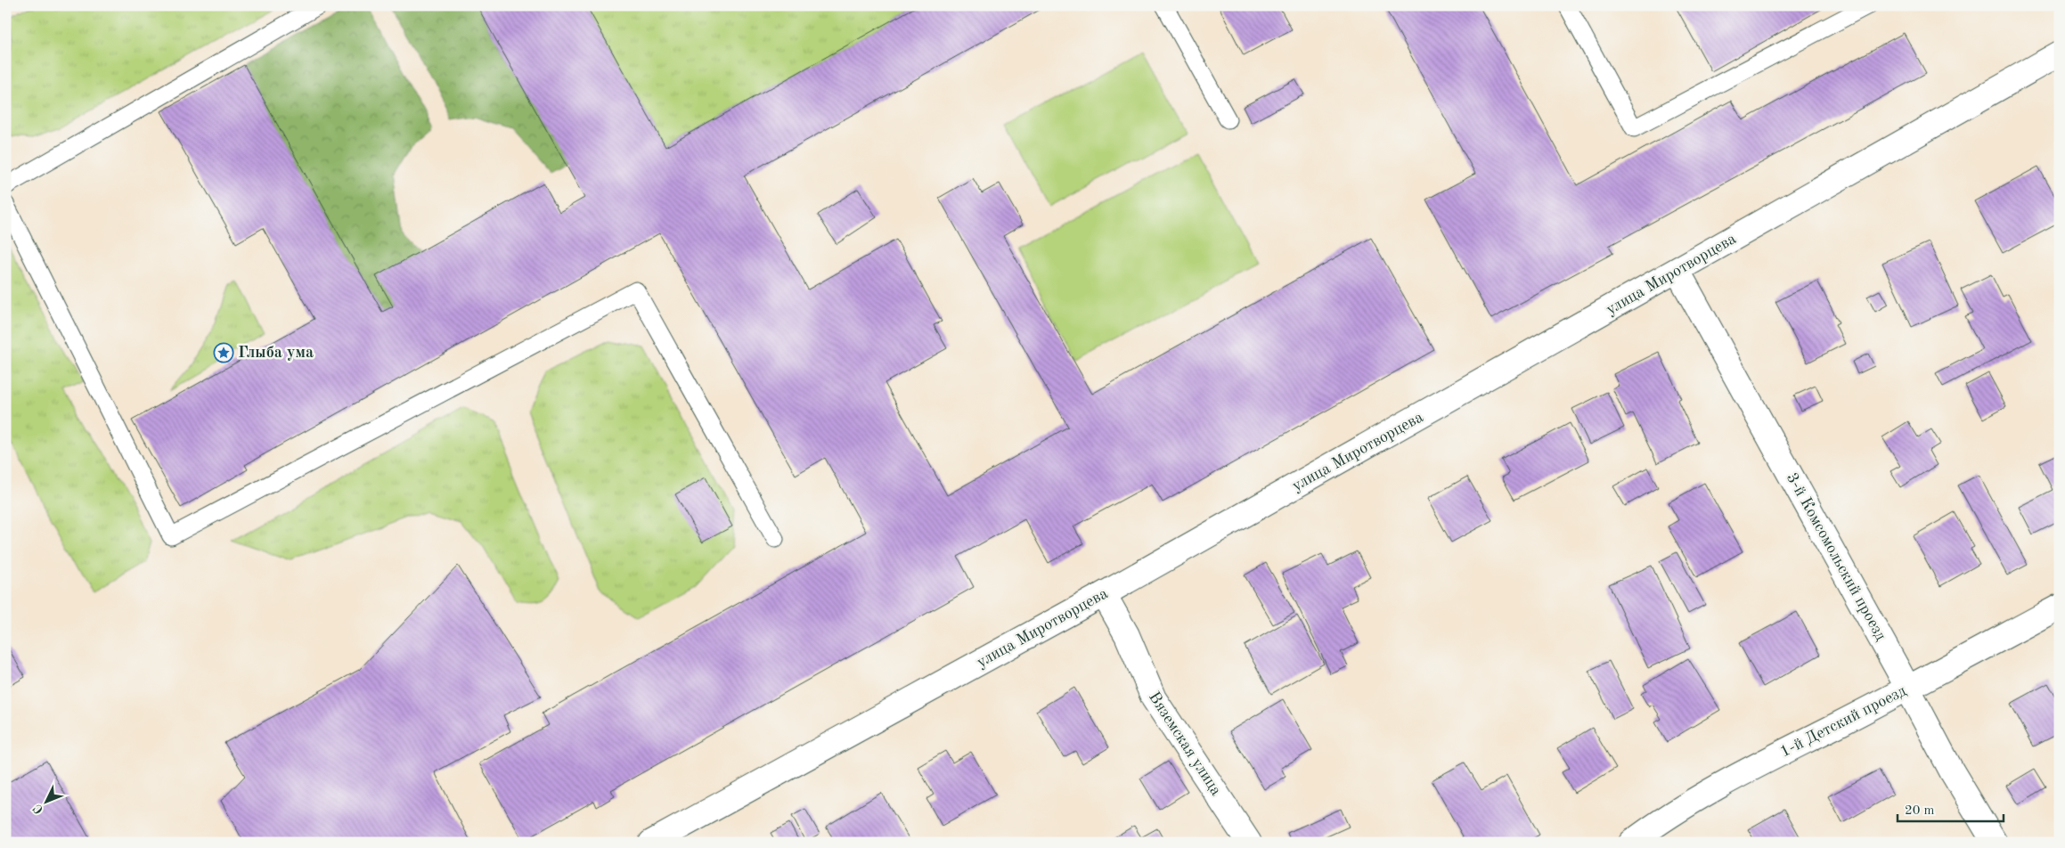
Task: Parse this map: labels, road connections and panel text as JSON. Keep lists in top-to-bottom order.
{
  "streets": {
    "street": [
      "улица Миротворцева",
      "3-й Комсомольский проезд",
      "1-й Детский проезд",
      "Вяземская улица"
    ]
  },
  "crossings": [
    ["улица Миротворцева", "3-й Комсомольский проезд"],
    ["улица Миротворцева", "Вяземская улица"],
    ["3-й Комсомольский проезд", "1-й Детский проезд"]
  ],
  "places": {
    "place": ["Глыба ума"]
  },
  "scale_bar": "20 m",
  "north": "bottom left"
}
